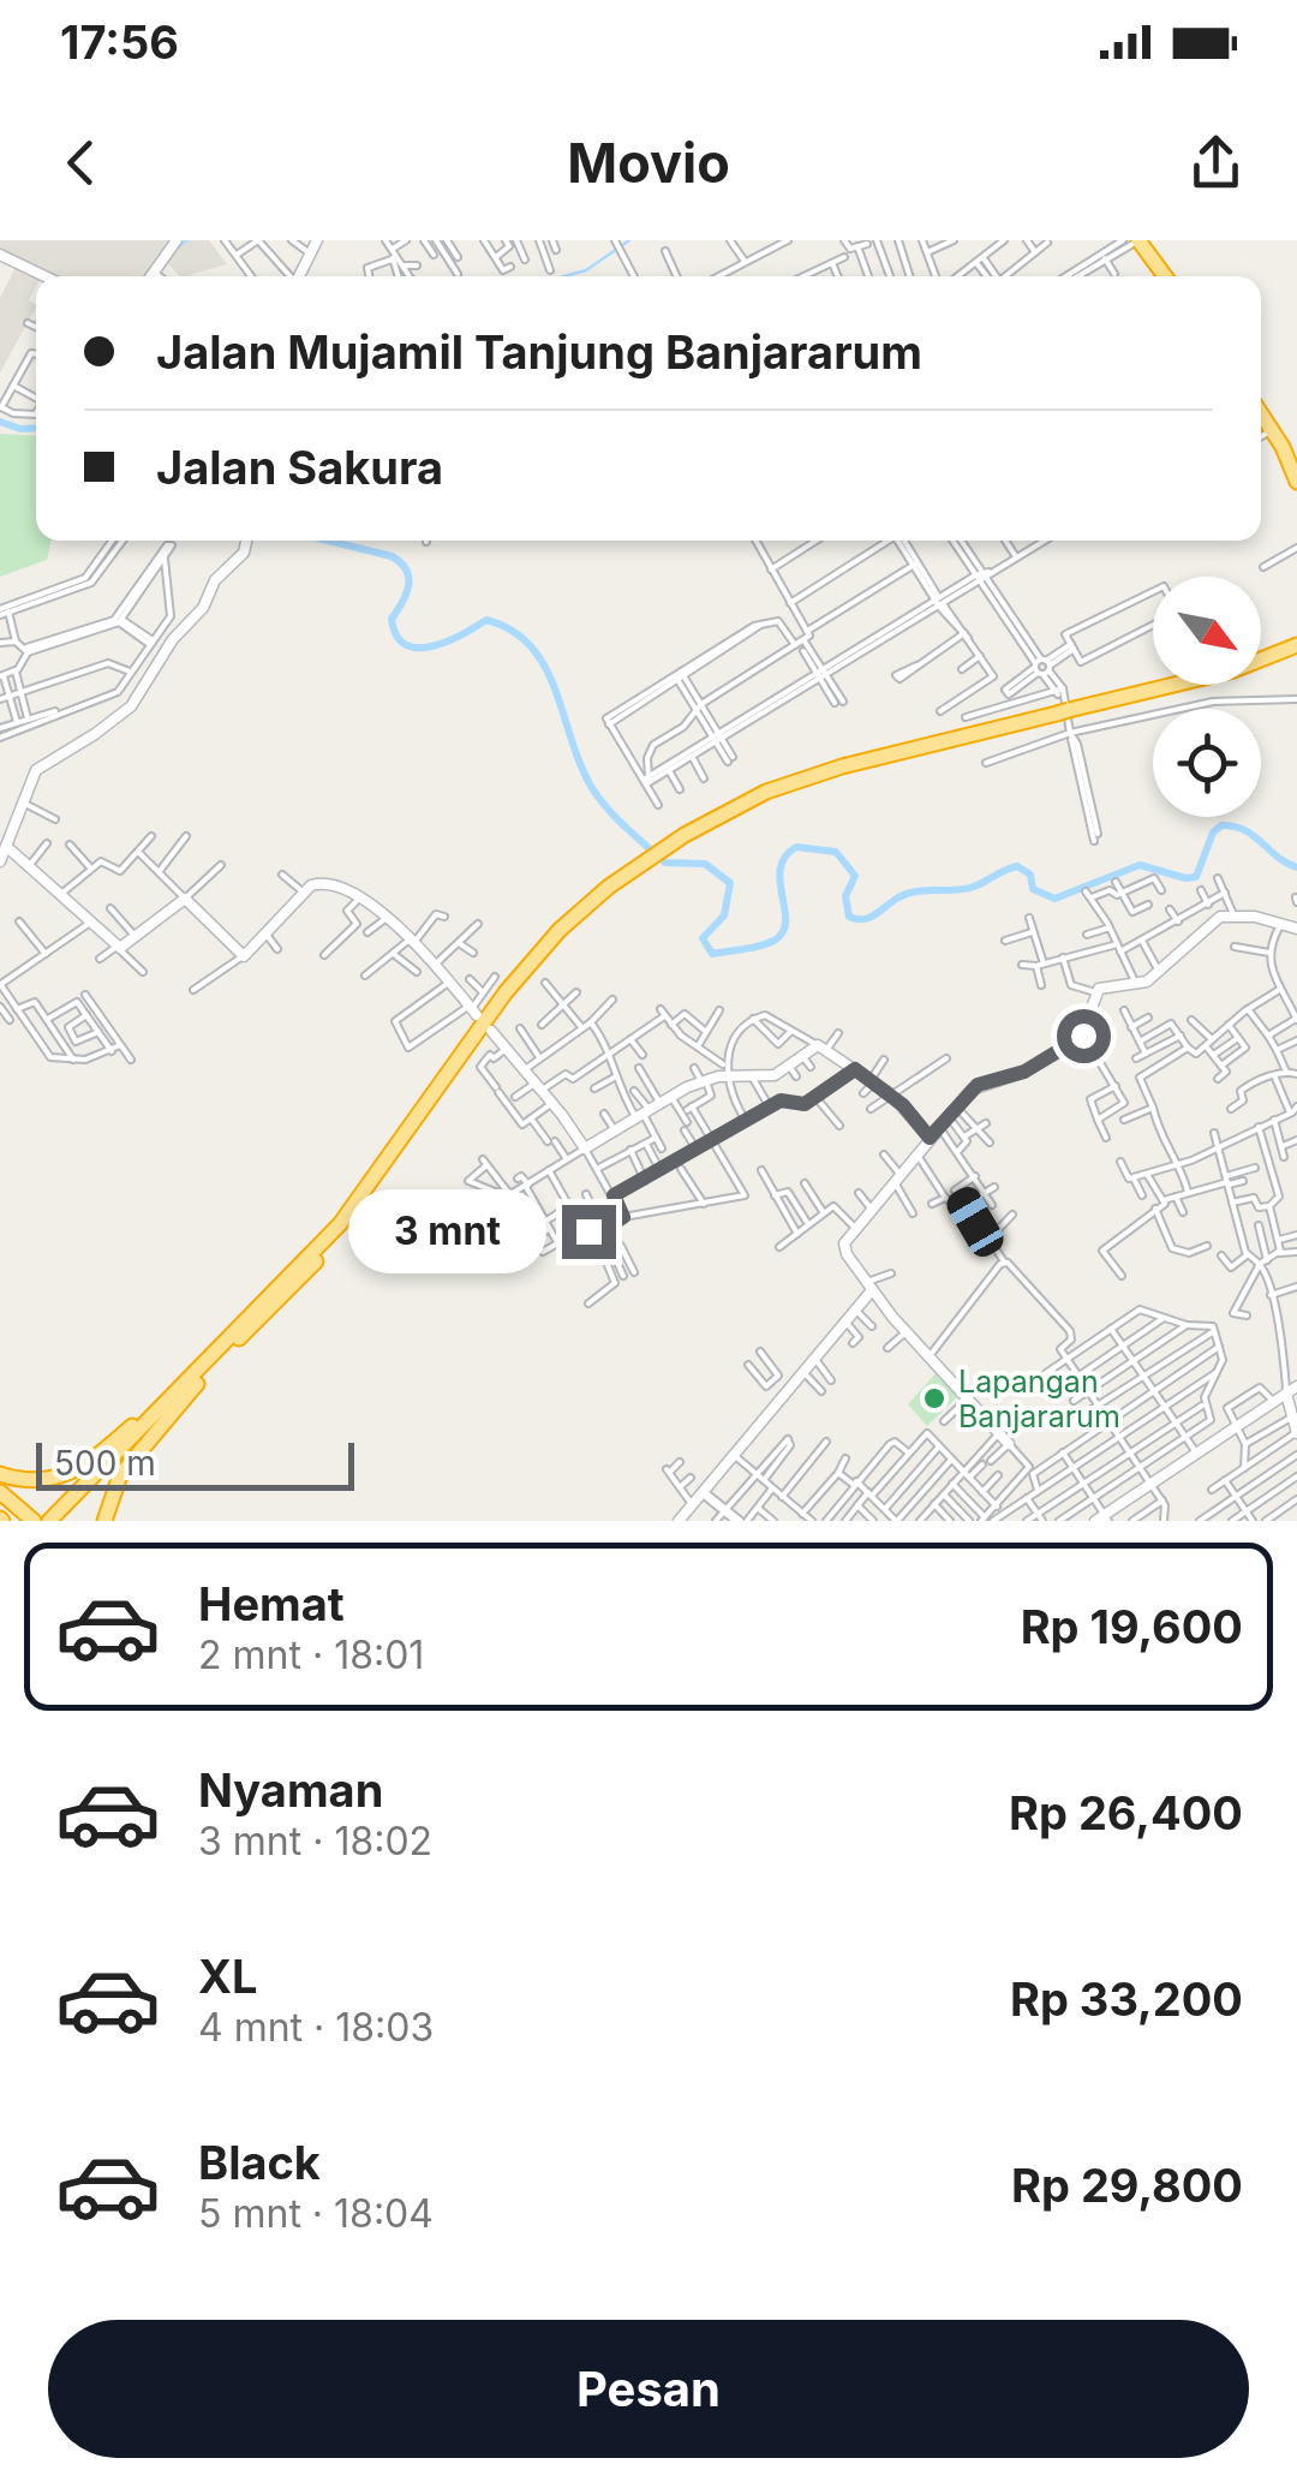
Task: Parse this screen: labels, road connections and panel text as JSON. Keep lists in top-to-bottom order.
{
  "places": ["Lapangan Banjararum"],
  "scale_bar": "500 m",
  "north": "bottom right",
  "page": {
    "status": "17:56",
    "header": "Movio",
    "banner": ["Jalan Mujamil Tanjung Banjararum", "Jalan Sakura"],
    "bubble": "3 mnt",
    "scale": "500 m",
    "list": [
      {
        "name": "Hemat",
        "note": "2 mnt · 18:01",
        "value": "Rp 19,600"
      },
      {
        "name": "Nyaman",
        "note": "3 mnt · 18:02",
        "value": "Rp 26,400"
      },
      {
        "name": "XL",
        "note": "4 mnt · 18:03",
        "value": "Rp 33,200"
      },
      {
        "name": "Black",
        "note": "5 mnt · 18:04",
        "value": "Rp 29,800"
      }
    ],
    "buttons": "Pesan"
  }
}
